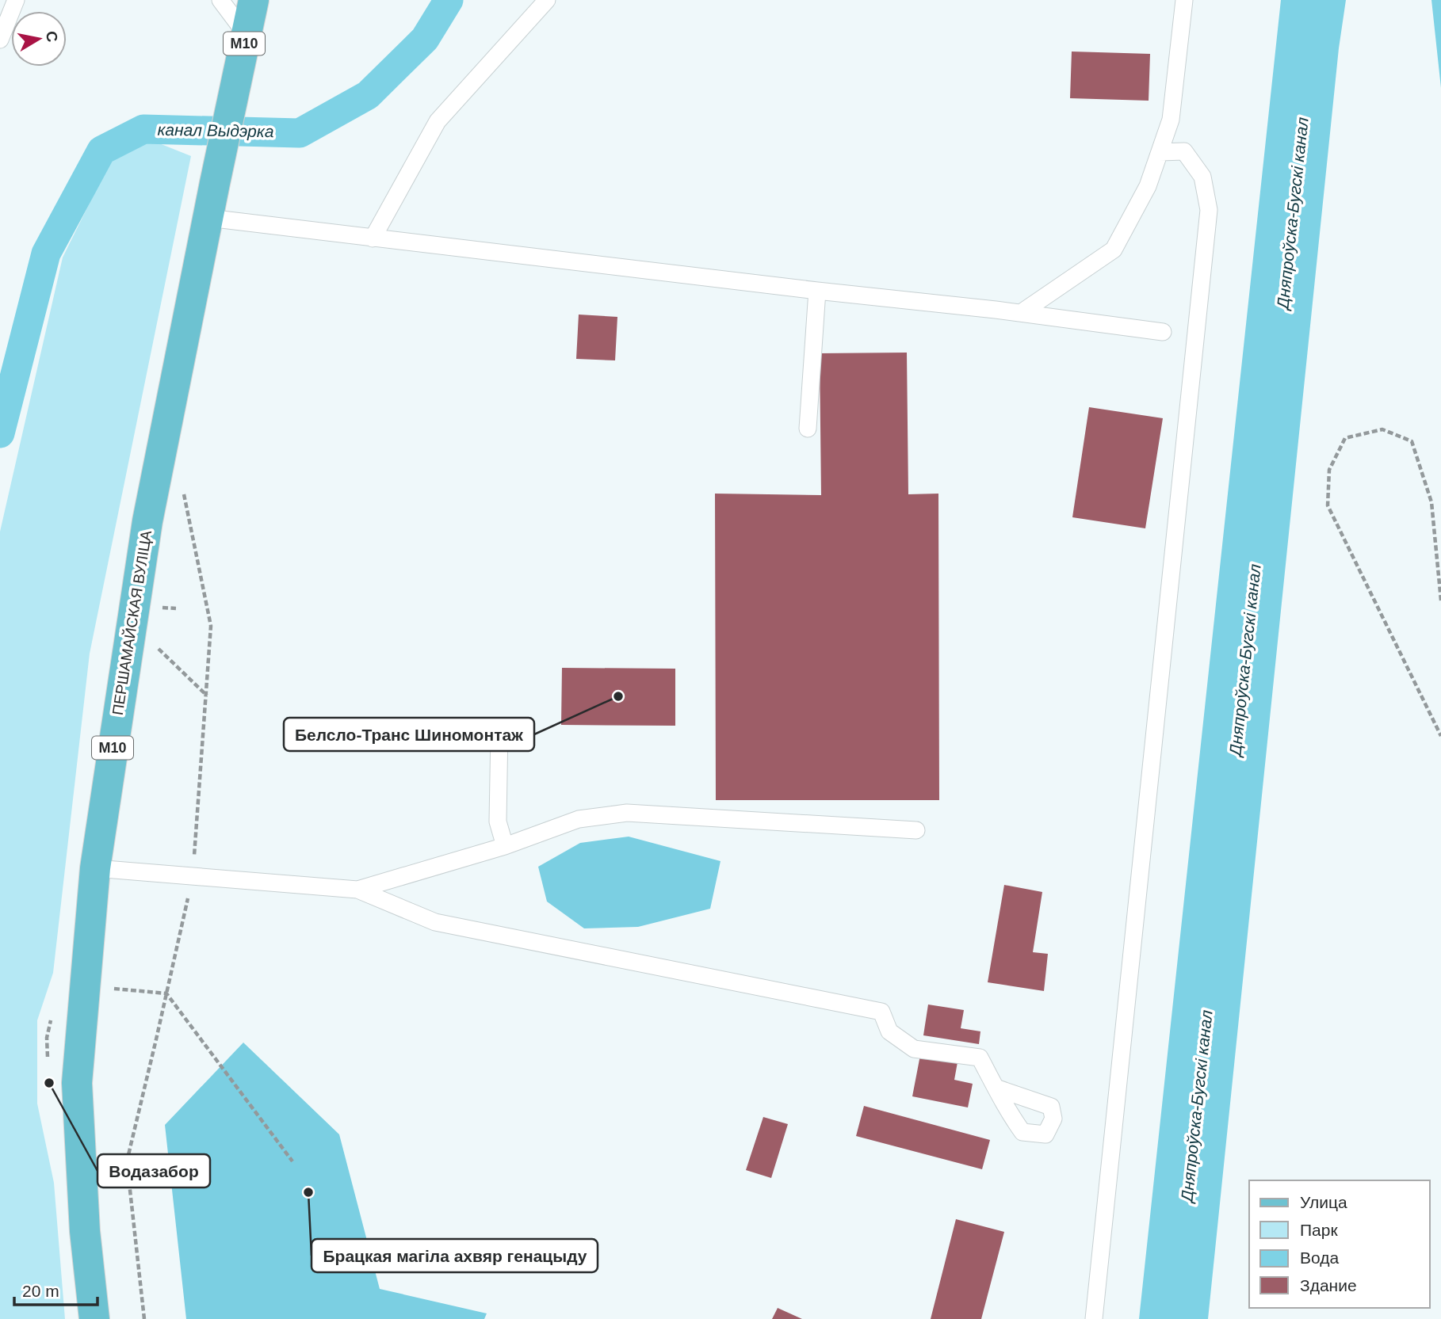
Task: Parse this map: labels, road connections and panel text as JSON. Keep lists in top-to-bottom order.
{
  "streets": {
    "main road": ["М10", "ПЕРШАМАЙСКАЯ ВУЛІЦА"]
  },
  "water": ["канал Выдэрка", "Дняпроўска-Бугскі канал"],
  "places": ["Белсло-Транс Шиномонтаж", "Водазабор", "Брацкая магіла ахвяр генацыду"],
  "legend": [
    "Улица",
    "Парк",
    "Вода",
    "Здание"
  ],
  "scale_bar": "20 m",
  "north": "right"
}
